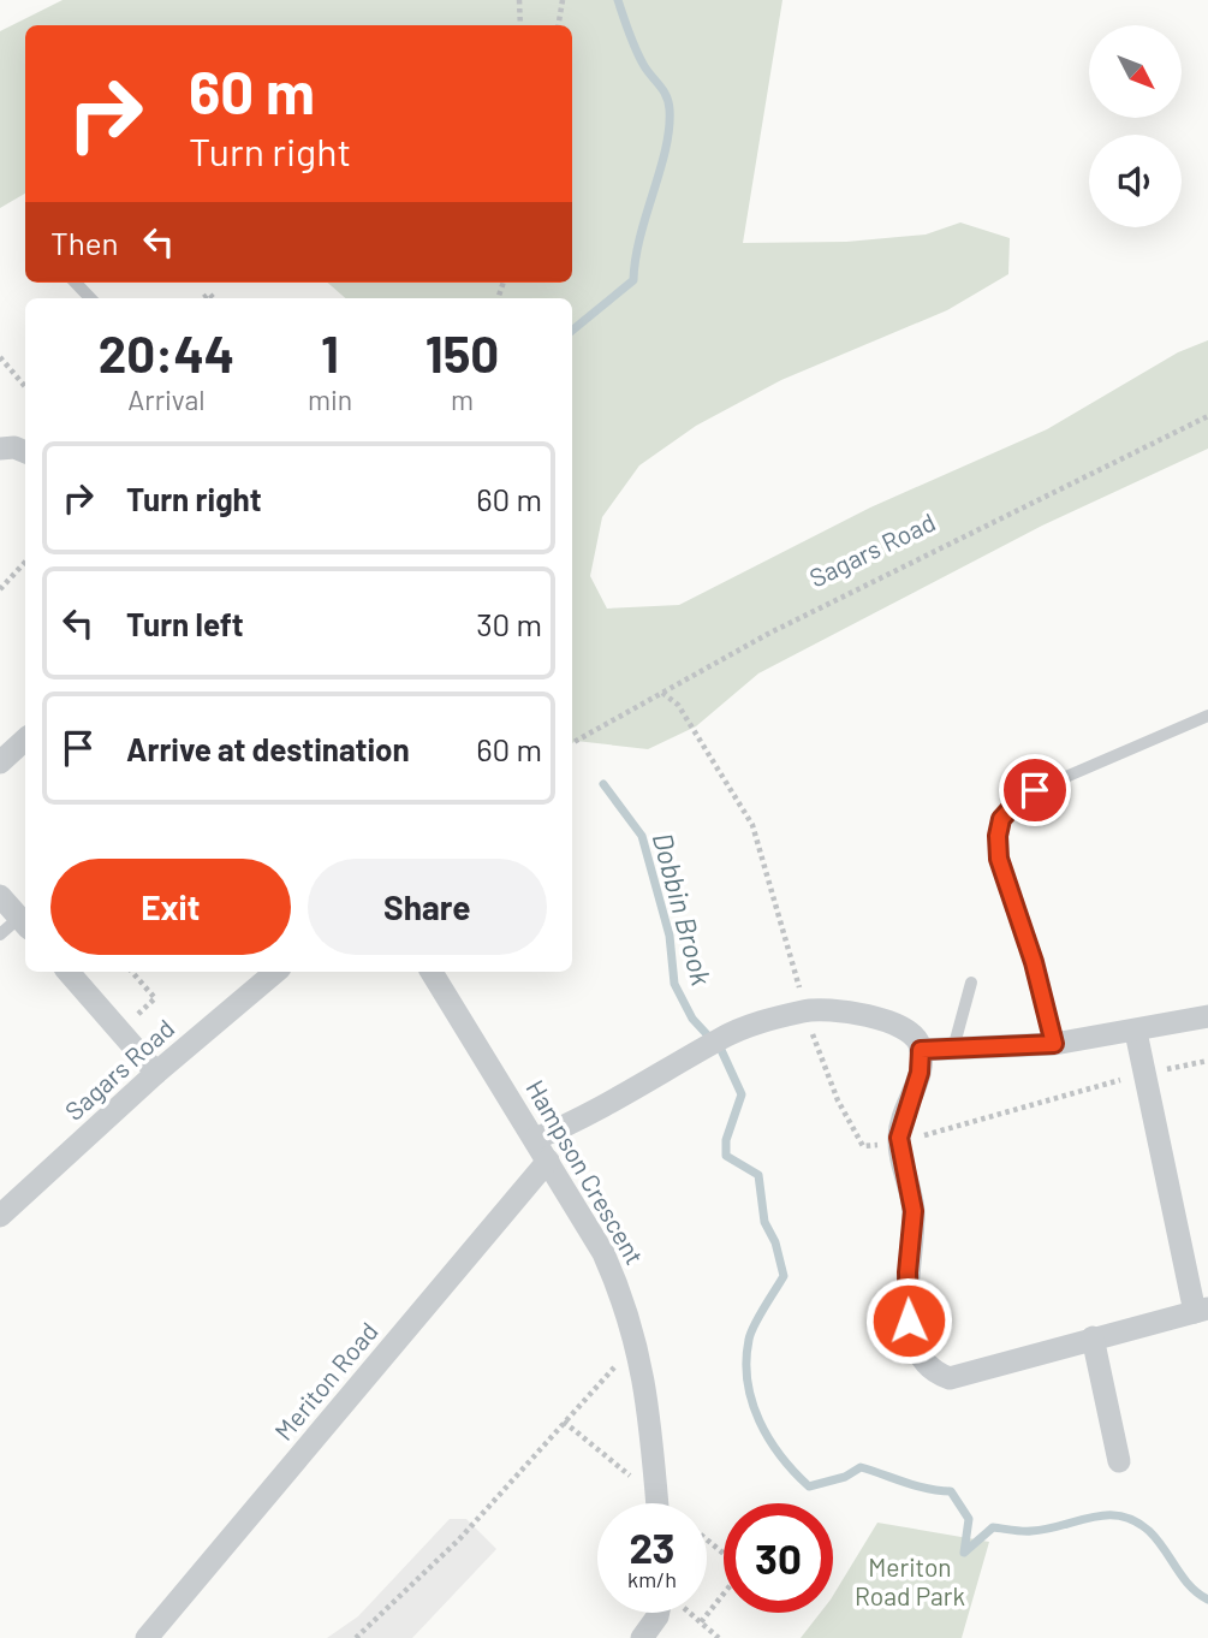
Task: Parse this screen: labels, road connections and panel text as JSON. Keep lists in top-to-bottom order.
{
  "streets": {
    "street": ["Sagars Road", "Hampson Crescent", "Meriton Road"]
  },
  "crossings": [
    ["Hampson Crescent", "Meriton Road"]
  ],
  "water": ["Dobbin Brook"],
  "parks": ["Meriton Road Park"],
  "north": "bottom right",
  "page": {
    "turn": ["60 m", "Turn right"],
    "then": "Then",
    "eta": [
      "20:44",
      "Arrival",
      "1",
      "min",
      "150",
      "m"
    ],
    "list": [
      {
        "name": "Turn right",
        "value": "60 m"
      },
      {
        "name": "Turn left",
        "value": "30 m"
      },
      {
        "name": "Arrive at destination",
        "value": "60 m"
      }
    ],
    "buttons": ["Exit", "Share"],
    "speed": "23 km/h",
    "limit": "30"
  }
}
